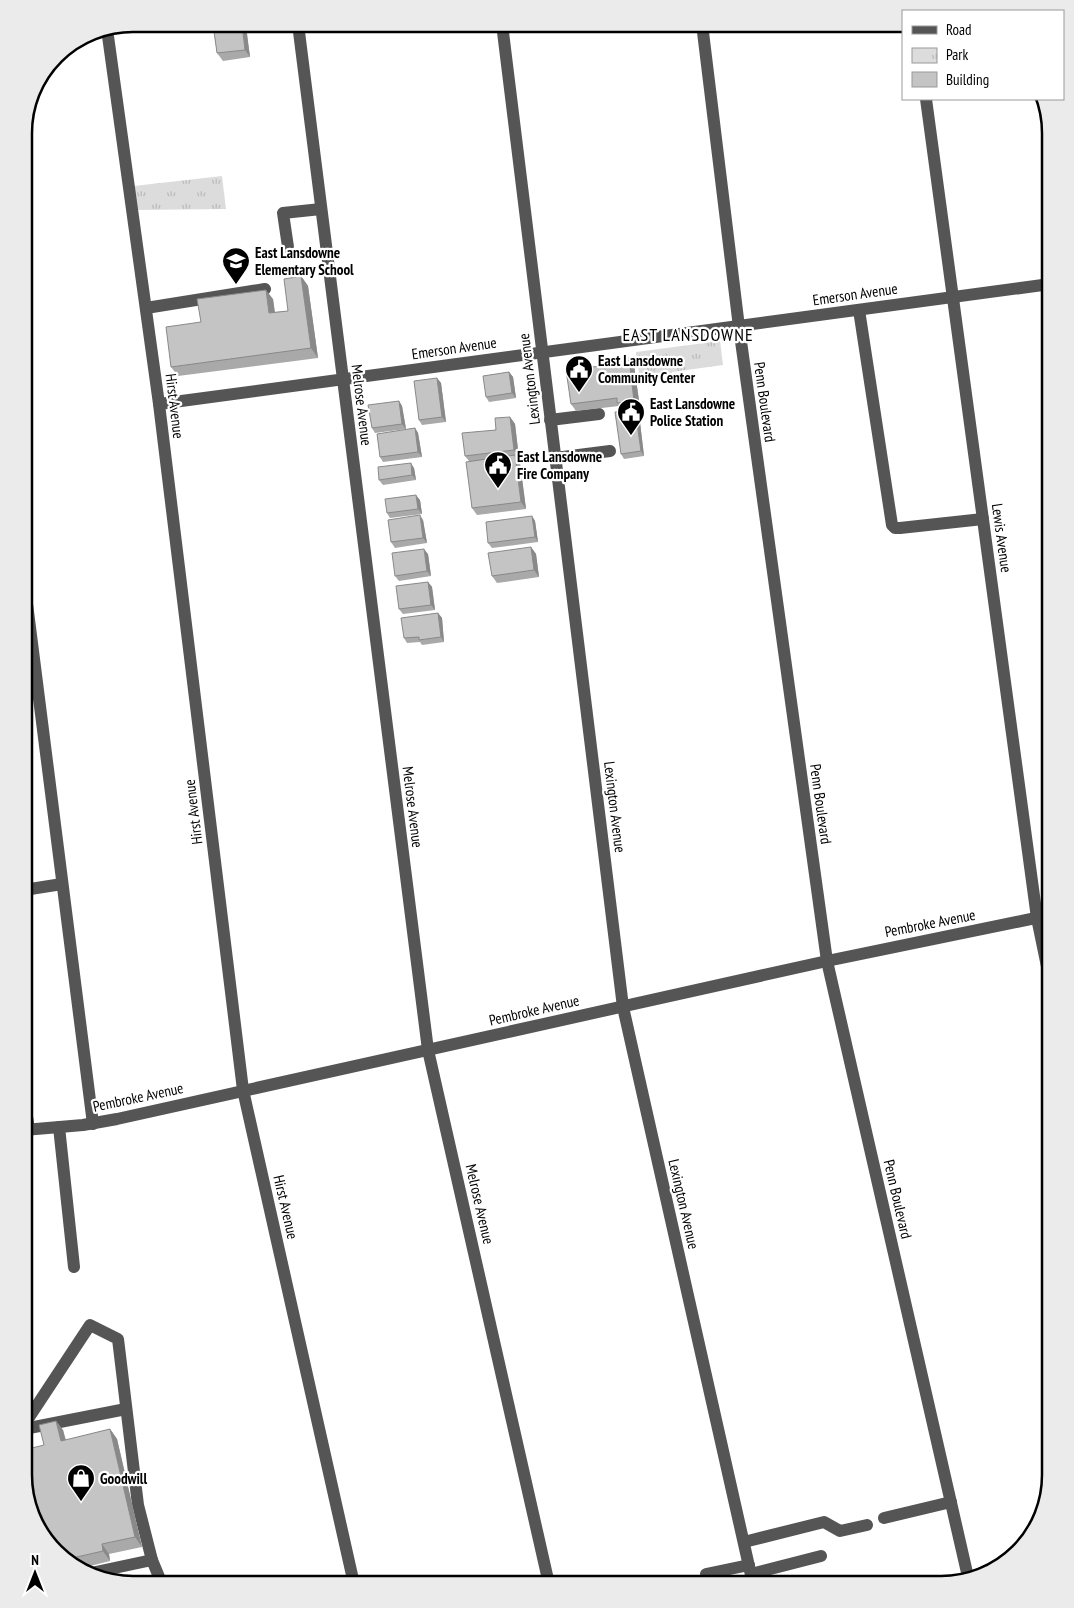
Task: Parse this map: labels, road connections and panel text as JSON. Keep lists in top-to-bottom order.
{
  "streets": {
    "street": [
      "Emerson Avenue",
      "Lexington Avenue",
      "Penn Boulevard",
      "Melrose Avenue",
      "Hirst Avenue",
      "Lewis Avenue",
      "Pembroke Avenue"
    ]
  },
  "crossings": [
    ["Emerson Avenue", "Lexington Avenue"],
    ["Emerson Avenue", "Penn Boulevard"],
    ["Emerson Avenue", "Melrose Avenue"],
    ["Emerson Avenue", "Hirst Avenue"],
    ["Emerson Avenue", "Lewis Avenue"],
    ["Lexington Avenue", "Pembroke Avenue"],
    ["Penn Boulevard", "Pembroke Avenue"],
    ["Melrose Avenue", "Pembroke Avenue"],
    ["Hirst Avenue", "Pembroke Avenue"],
    ["Lewis Avenue", "Pembroke Avenue"]
  ],
  "districts": ["EAST LANSDOWNE"],
  "places": {
    "school or university": ["East Lansdowne Elementary School"],
    "public building": ["East Lansdowne Community Center", "East Lansdowne Police Station", "East Lansdowne Fire Company"],
    "shop": ["Goodwill"]
  },
  "legend": ["Road", "Park", "Building"],
  "north": "top"
}
